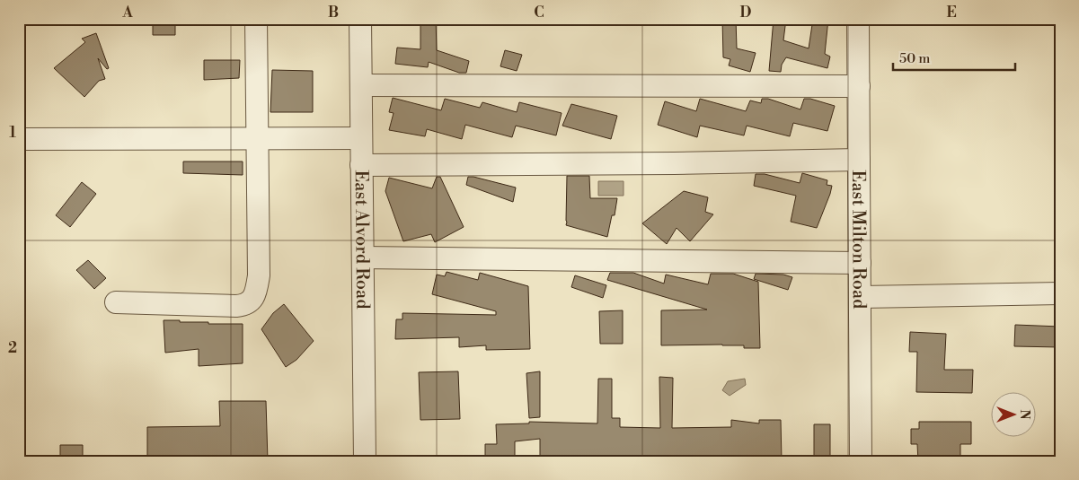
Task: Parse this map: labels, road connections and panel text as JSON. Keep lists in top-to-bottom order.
{
  "streets": {
    "street": ["East Milton Road", "East Alvord Road"]
  },
  "scale_bar": "50 m",
  "north": "right",
  "grid": {
    "columns": [
      "A",
      "B",
      "C",
      "D",
      "E"
    ],
    "rows": ["1", "2"]
  }
}
